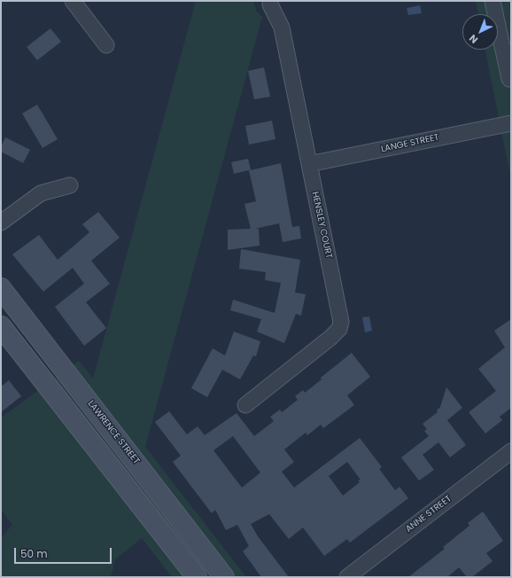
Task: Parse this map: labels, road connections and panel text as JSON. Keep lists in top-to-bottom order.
{
  "streets": {
    "street": [
      "LANGE STREET",
      "HENSLEY COURT",
      "LAWRENCE STREET",
      "ANNE STREET"
    ]
  },
  "crossings": [
    ["LANGE STREET", "HENSLEY COURT"]
  ],
  "scale_bar": "50 m",
  "north": "bottom left"
}
